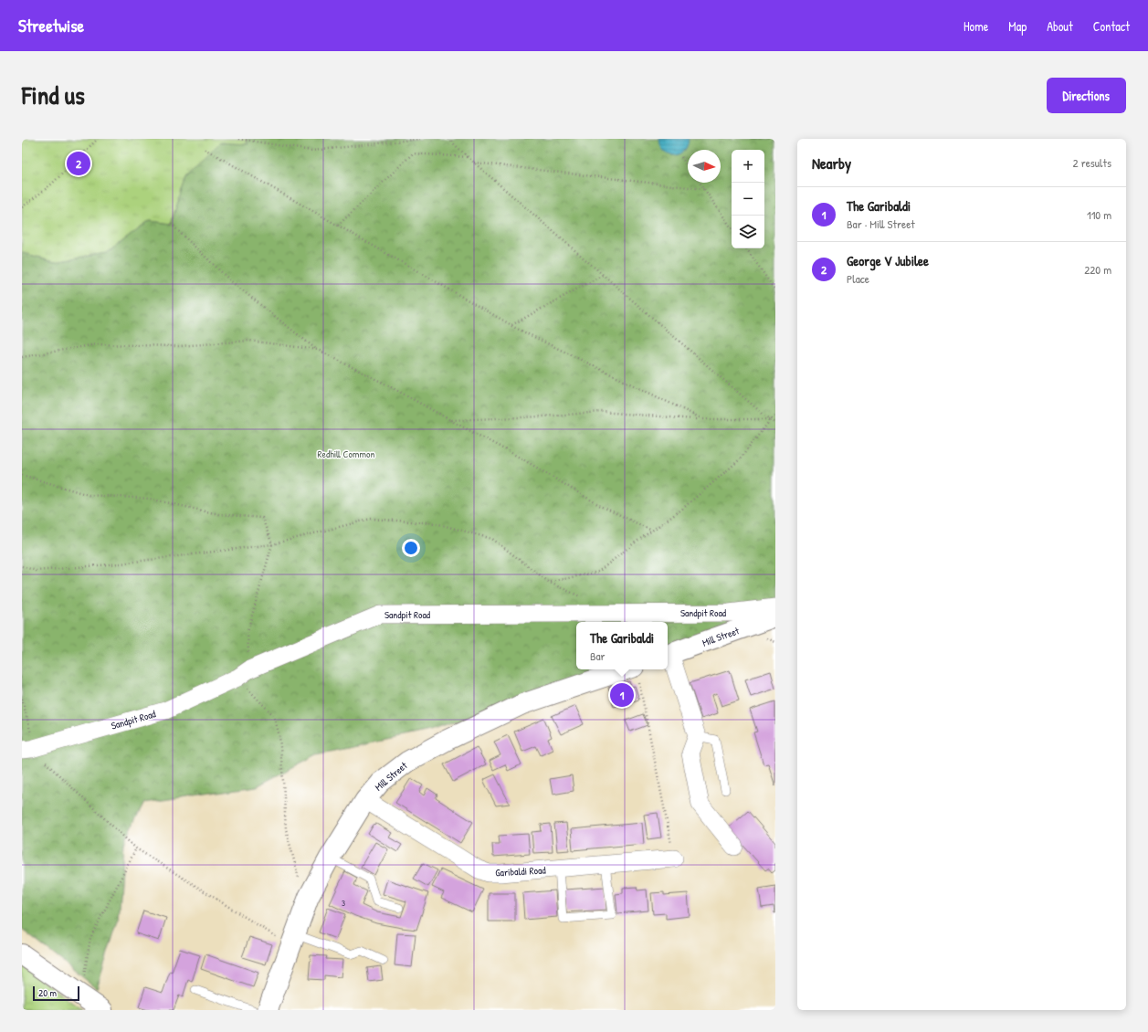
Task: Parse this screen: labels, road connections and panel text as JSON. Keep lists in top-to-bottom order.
{
  "streets": {
    "street": ["Sandpit Road", "Mill Street", "Garibaldi Road"]
  },
  "crossings": [
    ["Mill Street", "Garibaldi Road"]
  ],
  "parks": ["Redhill Common"],
  "house_numbers": ["3"],
  "scale_bar": "20 m",
  "north": "right",
  "page": {
    "header": "Streetwise",
    "nav": [
      "Home",
      "Map",
      "About",
      "Contact"
    ],
    "title": "Find us",
    "buttons": "Directions",
    "heading": ["Nearby", "2 results"],
    "map_buttons": ["+", "−"],
    "pins": ["2", "1"],
    "list": [
      {
        "mark": "1",
        "name": "The Garibaldi",
        "note": "Bar · Mill Street",
        "value": "110 m"
      },
      {
        "mark": "2",
        "name": "George V Jubilee",
        "note": "Place",
        "value": "220 m"
      }
    ],
    "popup": ["The Garibaldi", "Bar"],
    "scale": "20 m"
  }
}
